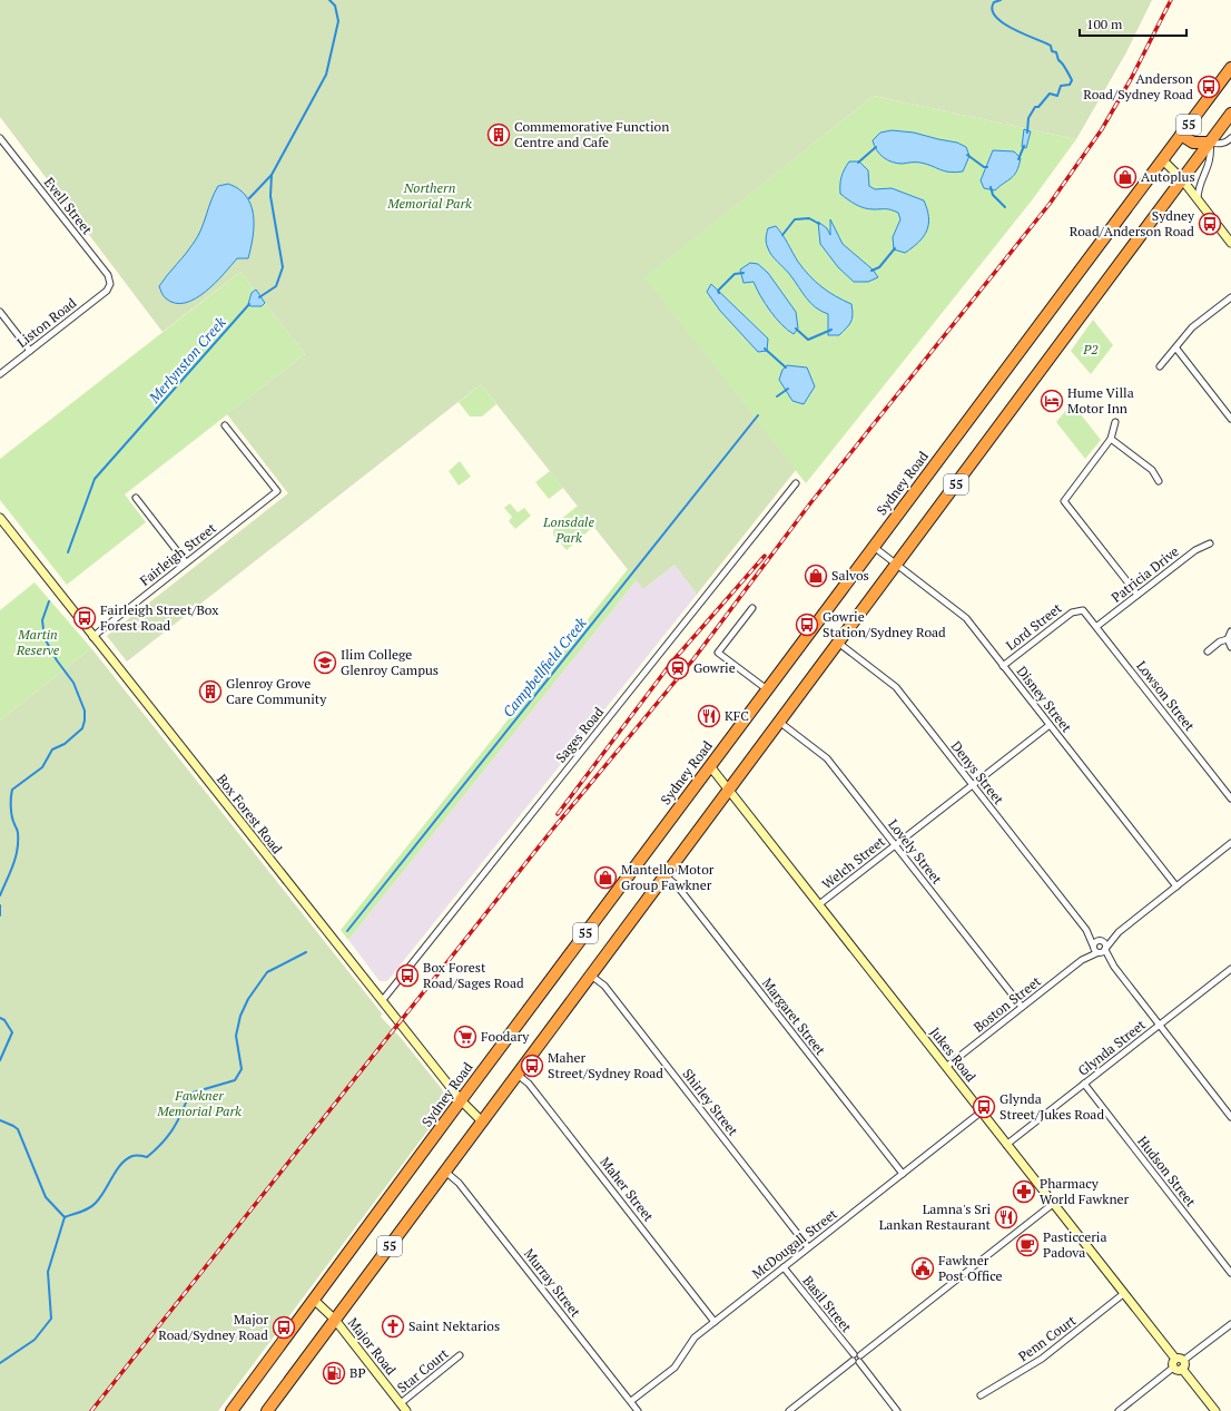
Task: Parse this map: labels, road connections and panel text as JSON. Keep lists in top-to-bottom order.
{
  "streets": {
    "highway": ["55", "Sydney Road"],
    "street": [
      "Evell Street",
      "Liston Road",
      "Fairleigh Street",
      "Patricia Drive",
      "Lord Street",
      "Lowson Street",
      "Disney Street",
      "Sages Road",
      "Denys Street",
      "Box Forest Road",
      "Lovely Street",
      "Welch Street",
      "Boston Street",
      "Margaret Street",
      "Glynda Street",
      "Jukes Road",
      "Shirley Street",
      "Hudson Street",
      "Maher Street",
      "McDougall Street",
      "Murray Street",
      "Basil Street",
      "Penn Court",
      "Major Road",
      "Star Court"
    ]
  },
  "crossings": [
    ["55", "Disney Street"],
    ["55", "Denys Street"],
    ["55", "Box Forest Road"],
    ["55", "Lovely Street"],
    ["55", "Margaret Street"],
    ["55", "Jukes Road"],
    ["55", "Shirley Street"],
    ["55", "Maher Street"],
    ["55", "Murray Street"],
    ["55", "Major Road"],
    ["Evell Street", "Liston Road"],
    ["Sydney Road", "Disney Street"],
    ["Sydney Road", "Box Forest Road"],
    ["Sydney Road", "Jukes Road"],
    ["Sydney Road", "Major Road"],
    ["Fairleigh Street", "Box Forest Road"],
    ["Patricia Drive", "Lowson Street"],
    ["Lord Street", "Lowson Street"],
    ["Lord Street", "Disney Street"],
    ["Disney Street", "Welch Street"],
    ["Sages Road", "Box Forest Road"],
    ["Denys Street", "Welch Street"],
    ["Denys Street", "Boston Street"],
    ["Lovely Street", "Welch Street"],
    ["Lovely Street", "Boston Street"],
    ["Welch Street", "Jukes Road"],
    ["Boston Street", "Jukes Road"],
    ["Margaret Street", "McDougall Street"],
    ["Glynda Street", "Jukes Road"],
    ["Glynda Street", "Hudson Street"],
    ["Jukes Road", "McDougall Street"],
    ["Jukes Road", "Penn Court"],
    ["Shirley Street", "McDougall Street"],
    ["Maher Street", "McDougall Street"],
    ["McDougall Street", "Murray Street"],
    ["McDougall Street", "Basil Street"],
    ["Major Road", "Star Court"]
  ],
  "water": ["Merlynston Creek", "Campbellfield Creek"],
  "parks": [
    "Northern Memorial Park",
    "P2",
    "Lonsdale Park",
    "Martin Reserve",
    "Fawkner Memorial Park"
  ],
  "places": {
    "bus stop": [
      "Anderson Road/Sydney Road",
      "Sydney Road/Anderson Road",
      "Fairleigh Street/Box Forest Road",
      "Gowrie Station/Sydney Road",
      "Box Forest Road/Sages Road",
      "Maher Street/Sydney Road",
      "Glynda Street/Jukes Road",
      "Major Road/Sydney Road"
    ],
    "building": ["Commemorative Function Centre and Cafe", "Glenroy Grove Care Community"],
    "shop": ["Autoplus", "Salvos", "Mantello Motor Group Fawkner"],
    "hotel": ["Hume Villa Motor Inn"],
    "school or university": ["Ilim College Glenroy Campus"],
    "station": ["Gowrie"],
    "restaurant": ["KFC", "Lamna's Sri Lankan Restaurant"],
    "supermarket": ["Foodary"],
    "pharmacy": ["Pharmacy World Fawkner"],
    "cafe": ["Pasticceria Padova"],
    "public building": ["Fawkner Post Office"],
    "church": ["Saint Nektarios"],
    "fuel station": ["BP"]
  },
  "scale_bar": "100 m"
}
